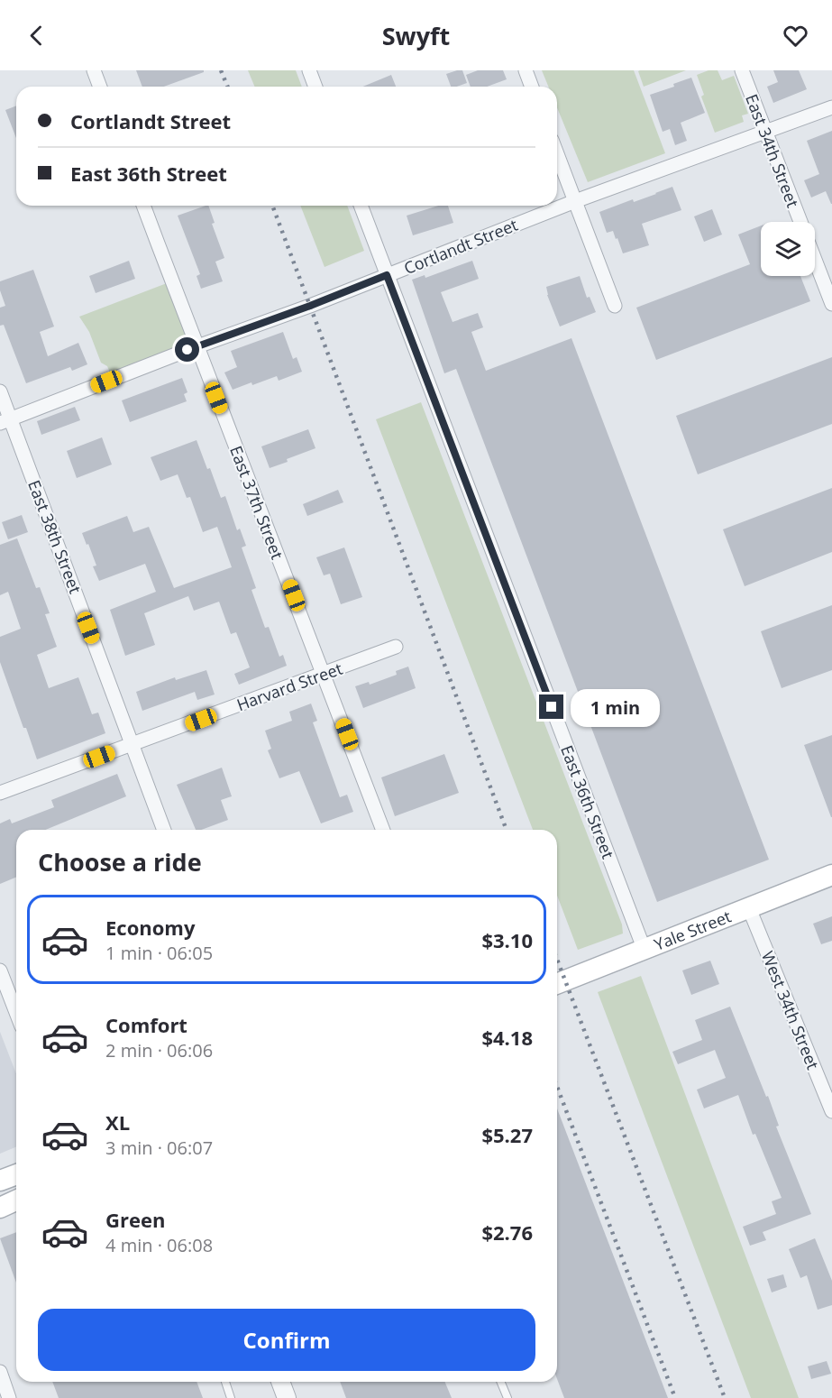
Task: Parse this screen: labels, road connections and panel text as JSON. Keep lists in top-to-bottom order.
{
  "streets": {
    "main road": ["Yale Street"],
    "street": [
      "East 34th Street",
      "Cortlandt Street",
      "East 37th Street",
      "East 38th Street",
      "Harvard Street",
      "East 36th Street",
      "West 34th Street"
    ]
  },
  "crossings": [
    ["East 34th Street", "Cortlandt Street"],
    ["Cortlandt Street", "East 37th Street"],
    ["Cortlandt Street", "East 38th Street"],
    ["Cortlandt Street", "East 36th Street"],
    ["East 37th Street", "Harvard Street"],
    ["East 38th Street", "Harvard Street"],
    ["East 36th Street", "Yale Street"],
    ["Yale Street", "West 34th Street"]
  ],
  "page": {
    "header": "Swyft",
    "banner": ["Cortlandt Street", "East 36th Street"],
    "bubble": "1 min",
    "heading": "Choose a ride",
    "list": [
      {
        "name": "Economy",
        "note": "1 min · 06:05",
        "value": "$3.10"
      },
      {
        "name": "Comfort",
        "note": "2 min · 06:06",
        "value": "$4.18"
      },
      {
        "name": "XL",
        "note": "3 min · 06:07",
        "value": "$5.27"
      },
      {
        "name": "Green",
        "note": "4 min · 06:08",
        "value": "$2.76"
      }
    ],
    "buttons": "Confirm"
  }
}
